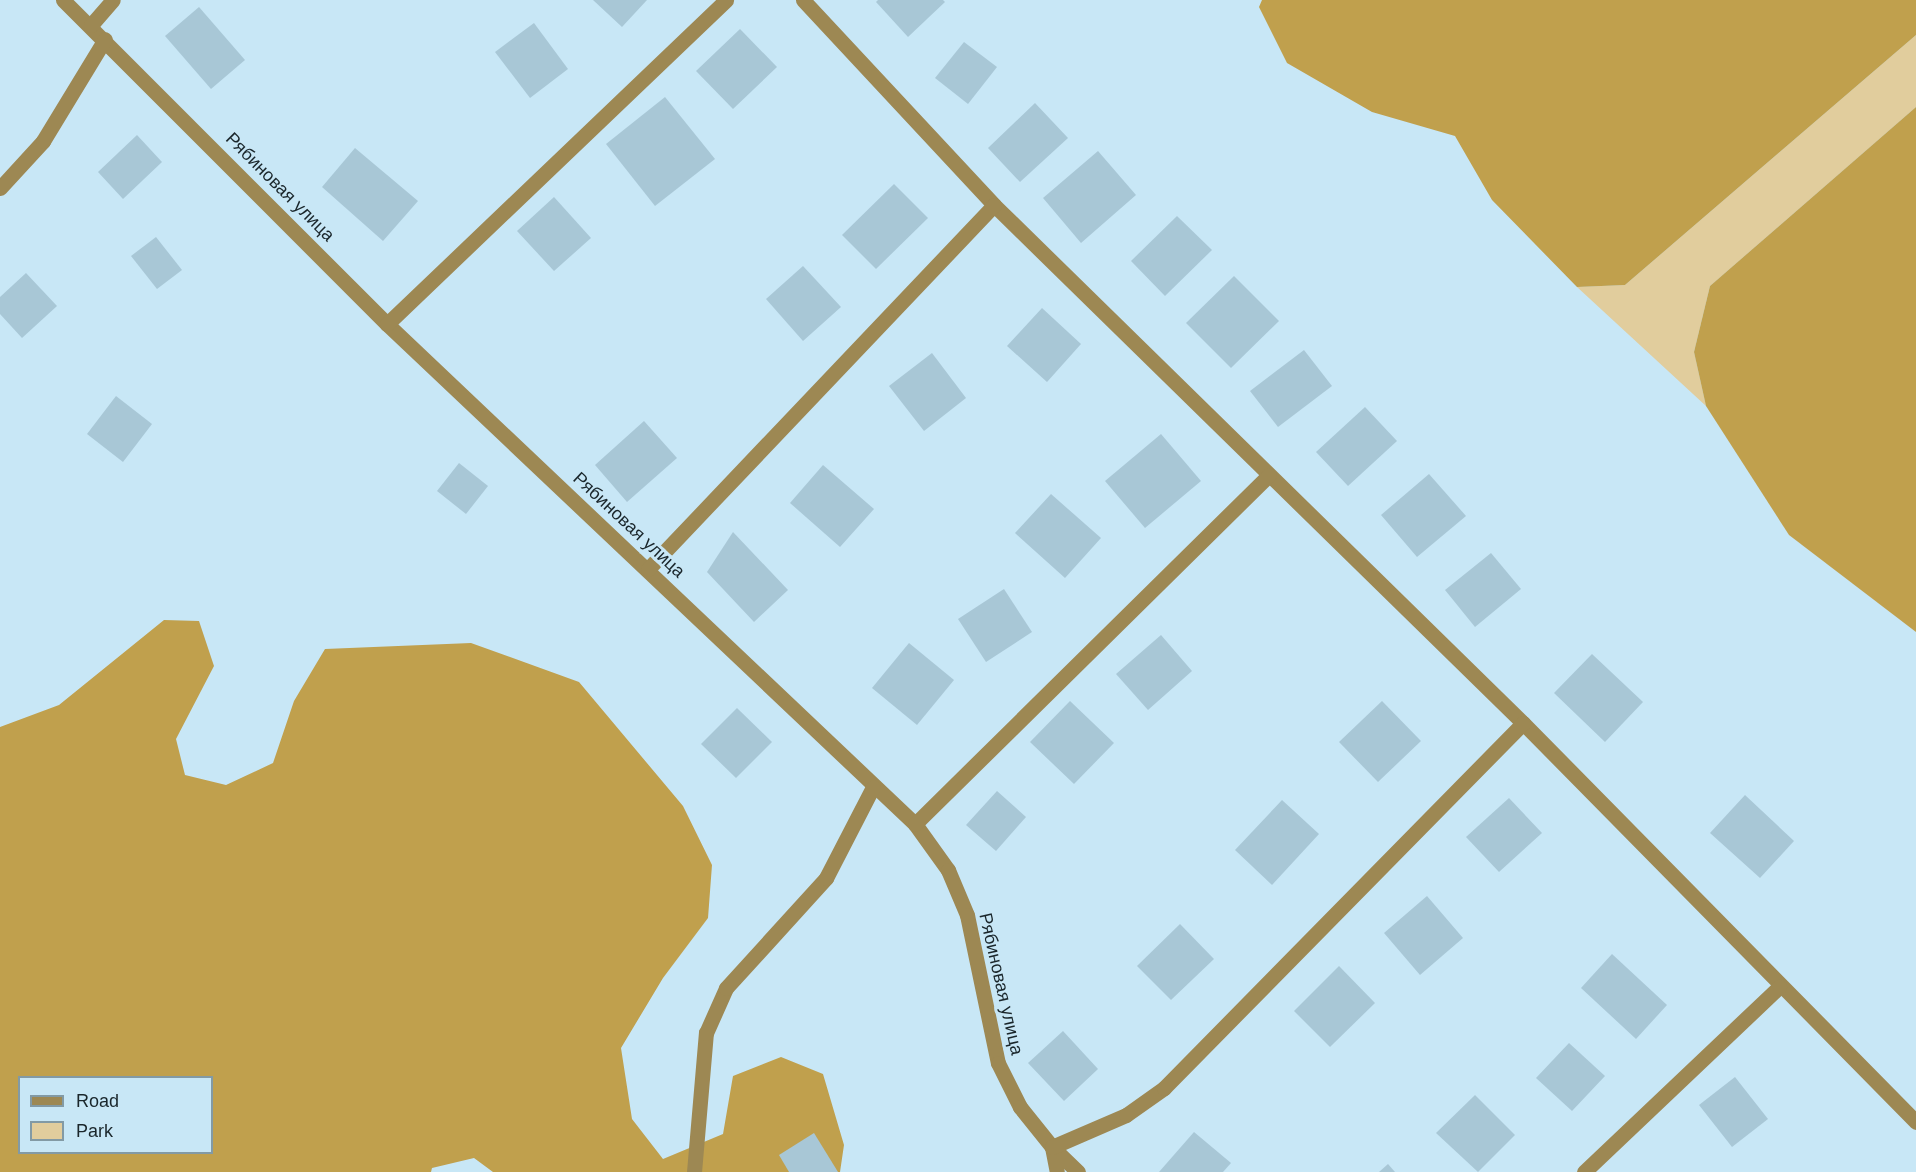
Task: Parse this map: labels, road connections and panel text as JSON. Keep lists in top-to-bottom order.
{
  "streets": {
    "street": ["Рябиновая улица"]
  },
  "legend": ["Road", "Park"]
}
